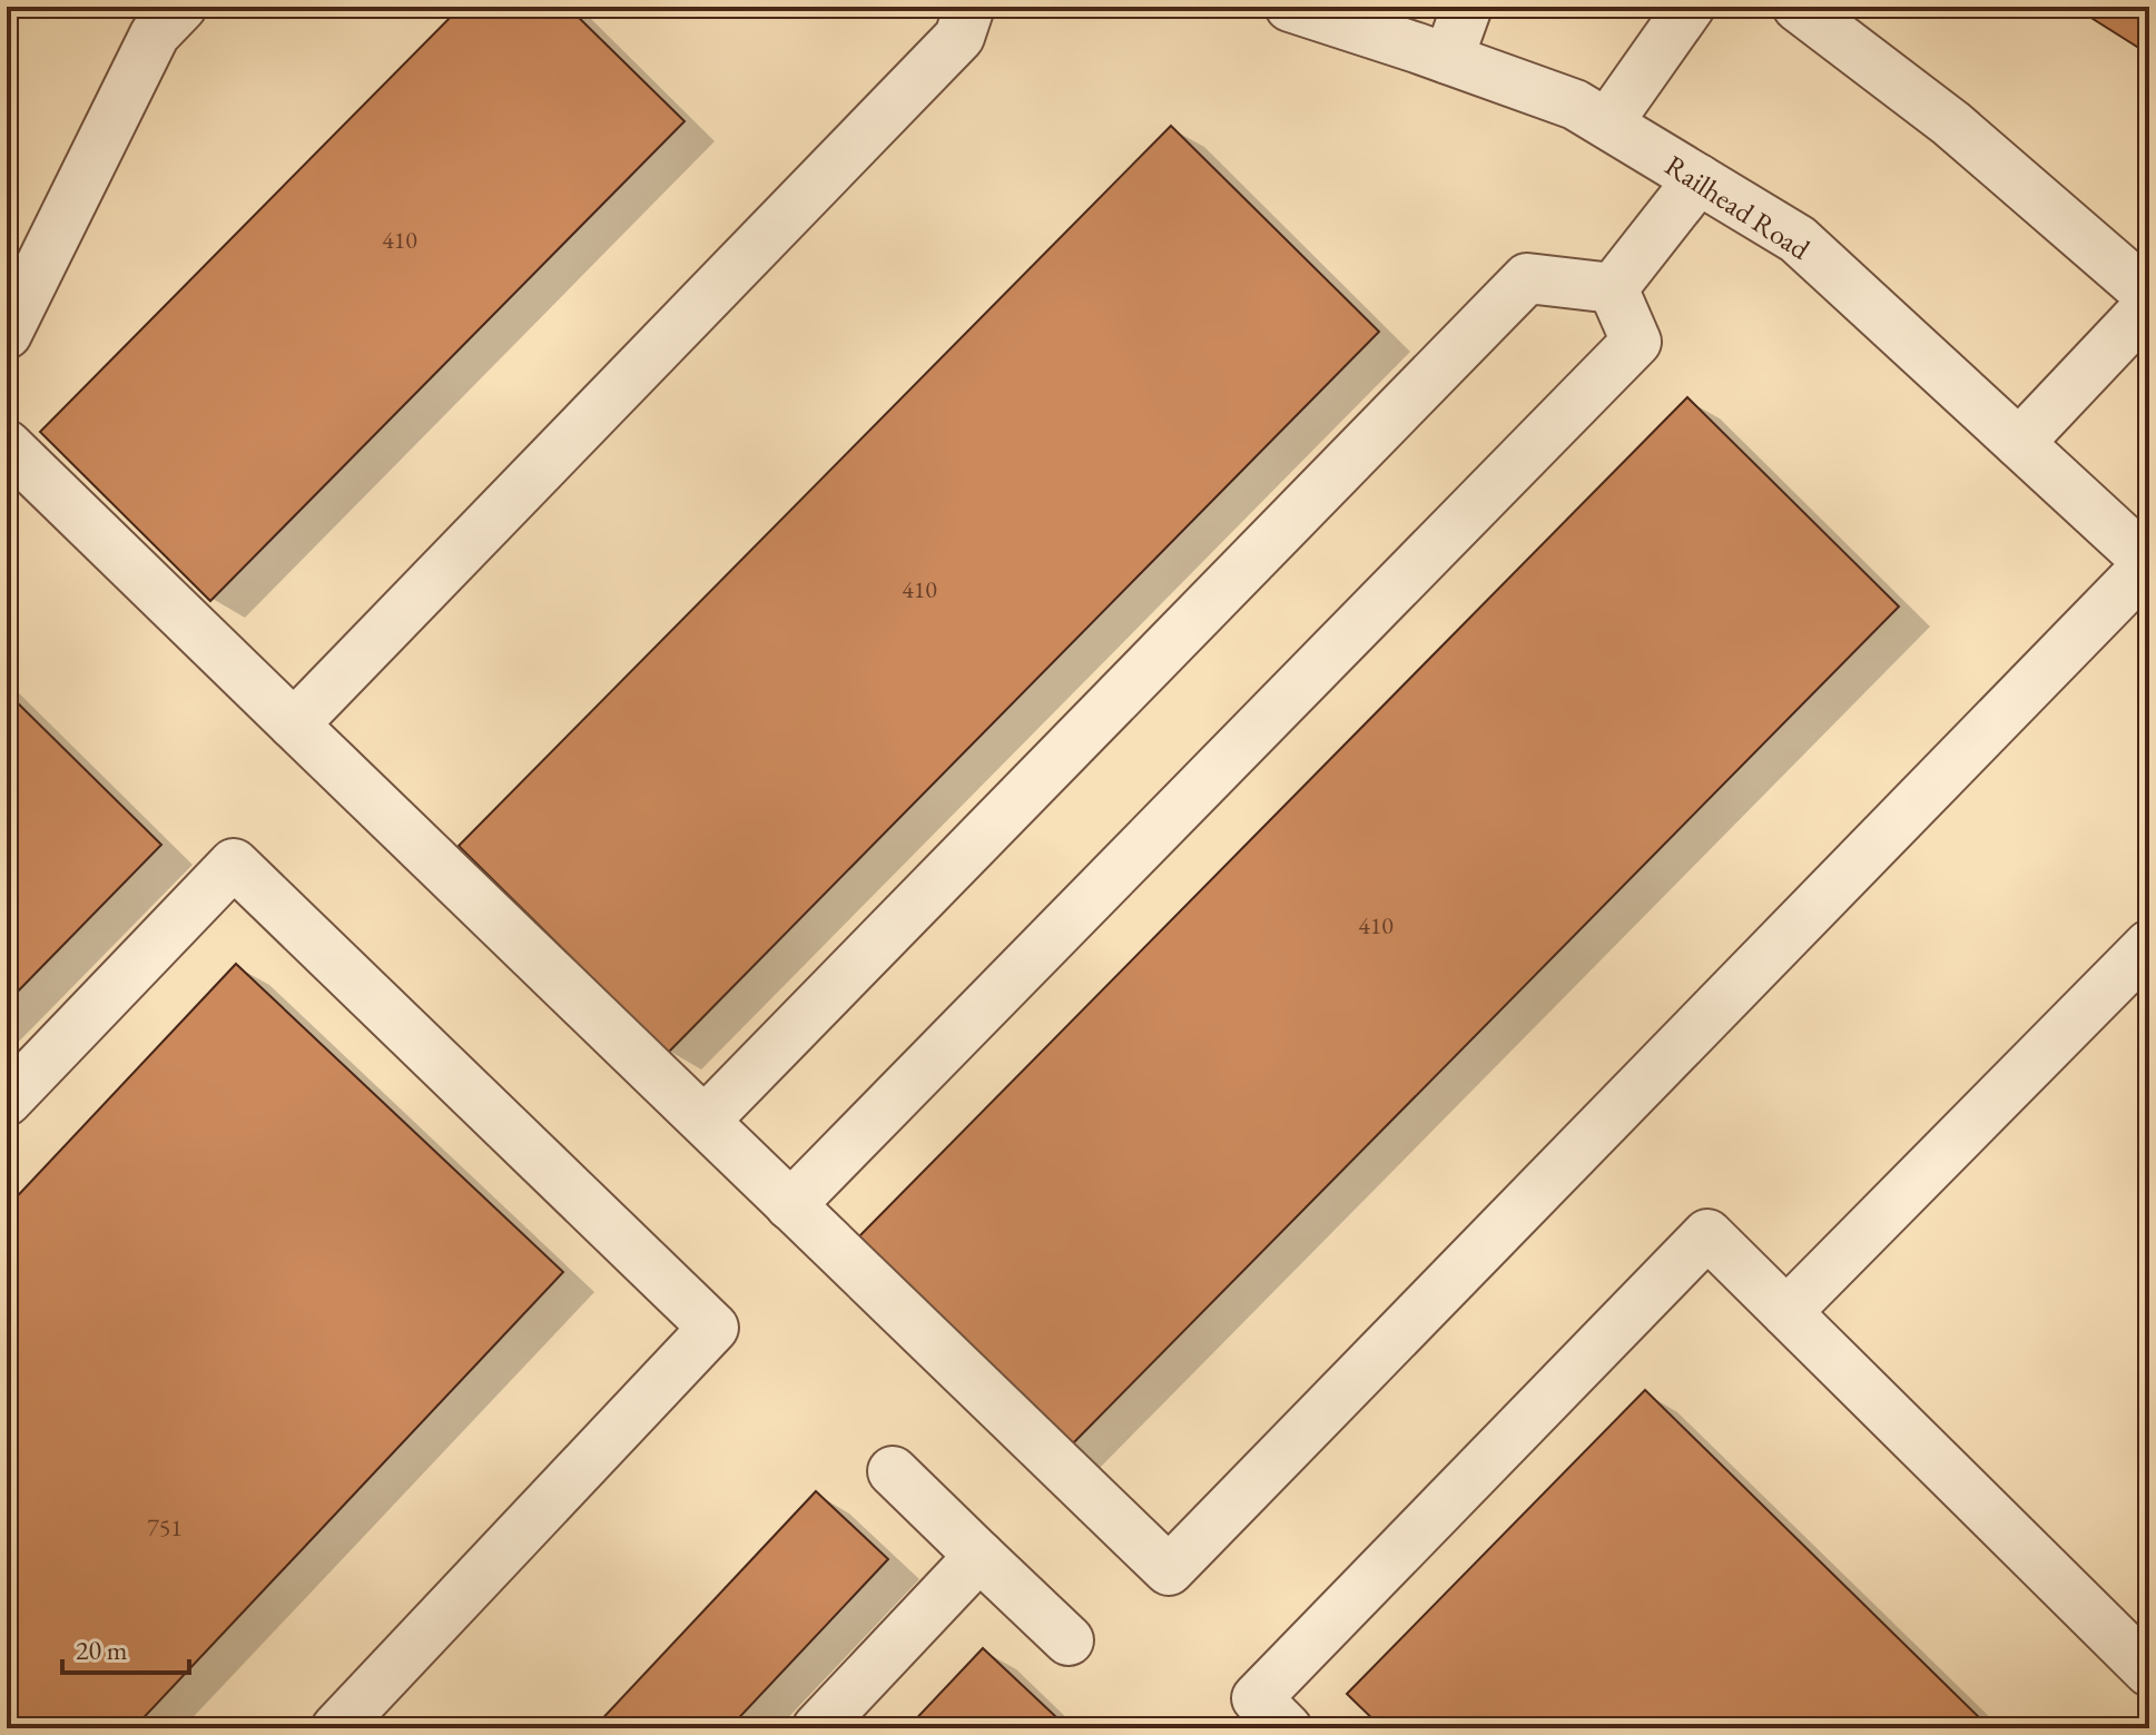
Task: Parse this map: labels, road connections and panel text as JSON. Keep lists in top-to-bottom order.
{
  "streets": {
    "street": ["Railhead Road"]
  },
  "house_numbers": [
    "410",
    "410",
    "410",
    "751"
  ],
  "scale_bar": "20 m"
}
